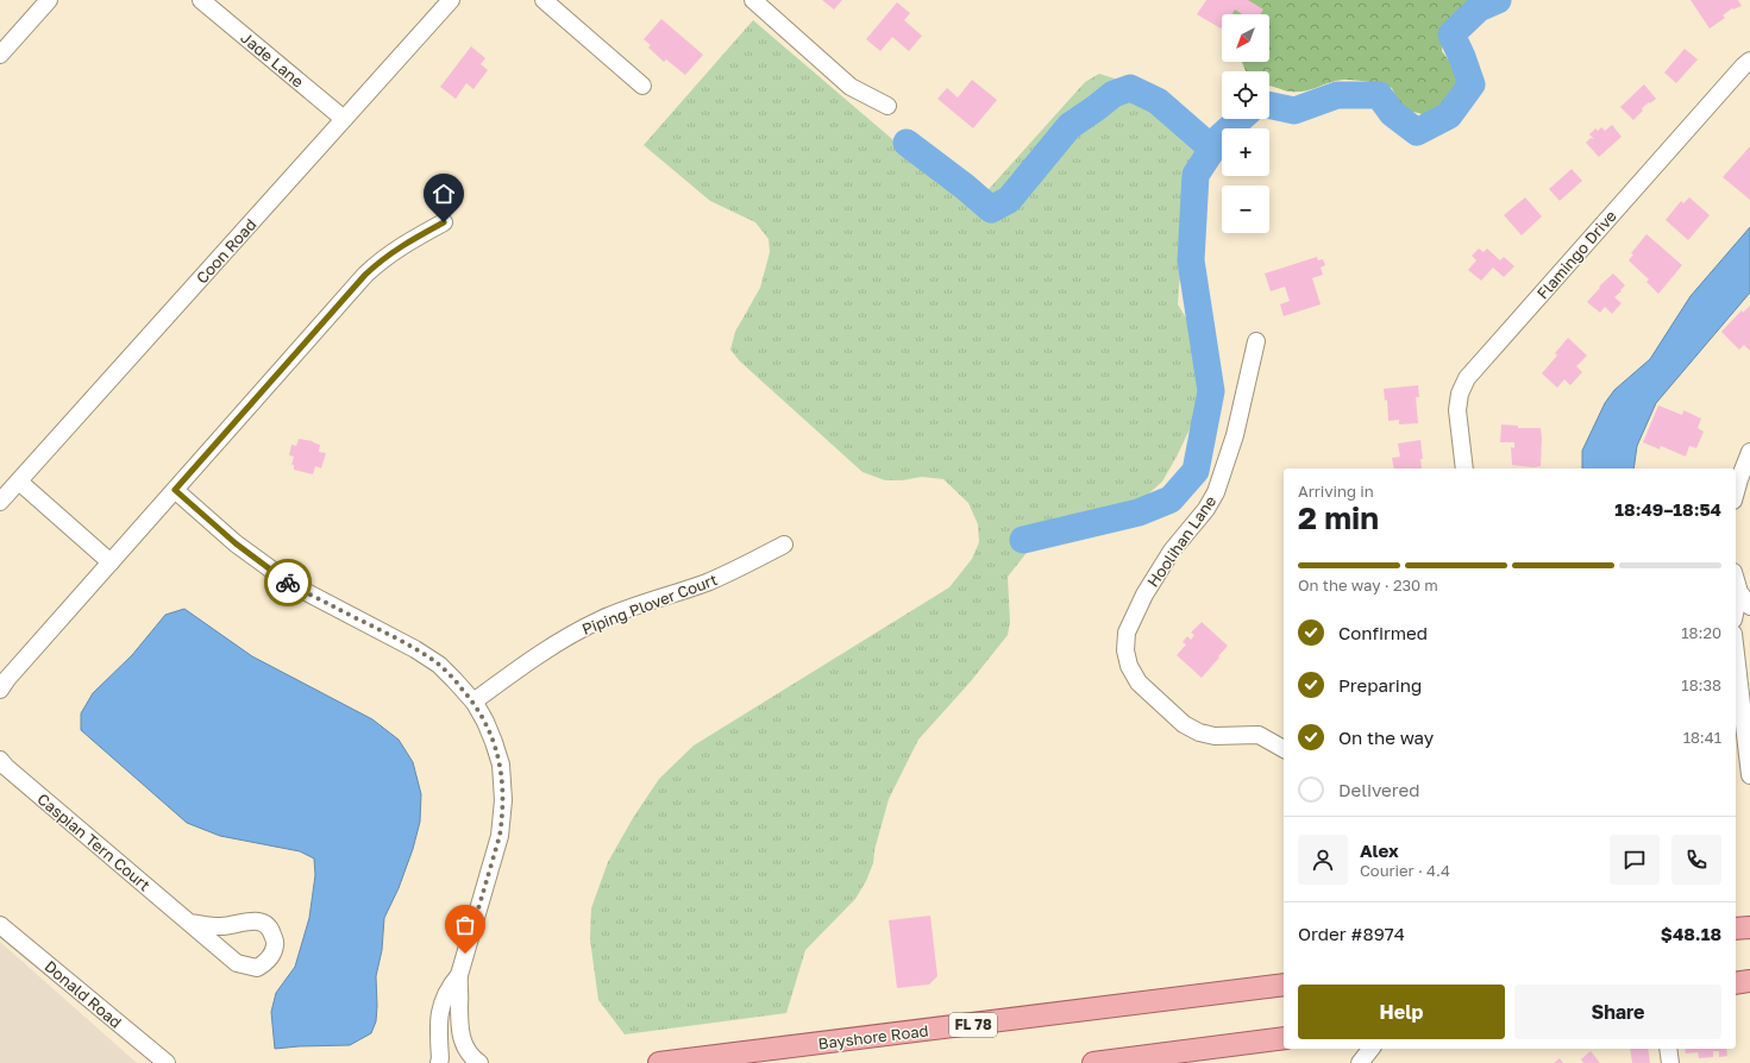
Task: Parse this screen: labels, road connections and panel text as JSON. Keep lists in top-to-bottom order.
{
  "streets": {
    "main road": ["FL 78", "Bayshore Road"],
    "street": [
      "Jade Lane",
      "Coon Road",
      "Flamingo Drive",
      "Hoolihan Lane",
      "Piping Plover Court",
      "Caspian Tern Court",
      "Donald Road"
    ]
  },
  "crossings": [
    ["Jade Lane", "Coon Road"]
  ],
  "north": "bottom left",
  "page": {
    "map_buttons": ["+", "−"],
    "heading": ["2 min", "Arriving in", "18:49–18:54"],
    "panel": [
      "Alex",
      "Courier · 4.4",
      "Order #8974",
      "$48.18"
    ],
    "bar": "On the way · 230 m",
    "list": [
      ["Confirmed", "18:20"],
      ["Preparing", "18:38"],
      ["On the way", "18:41"],
      "Delivered"
    ],
    "buttons": ["Help", "Share"]
  }
}
